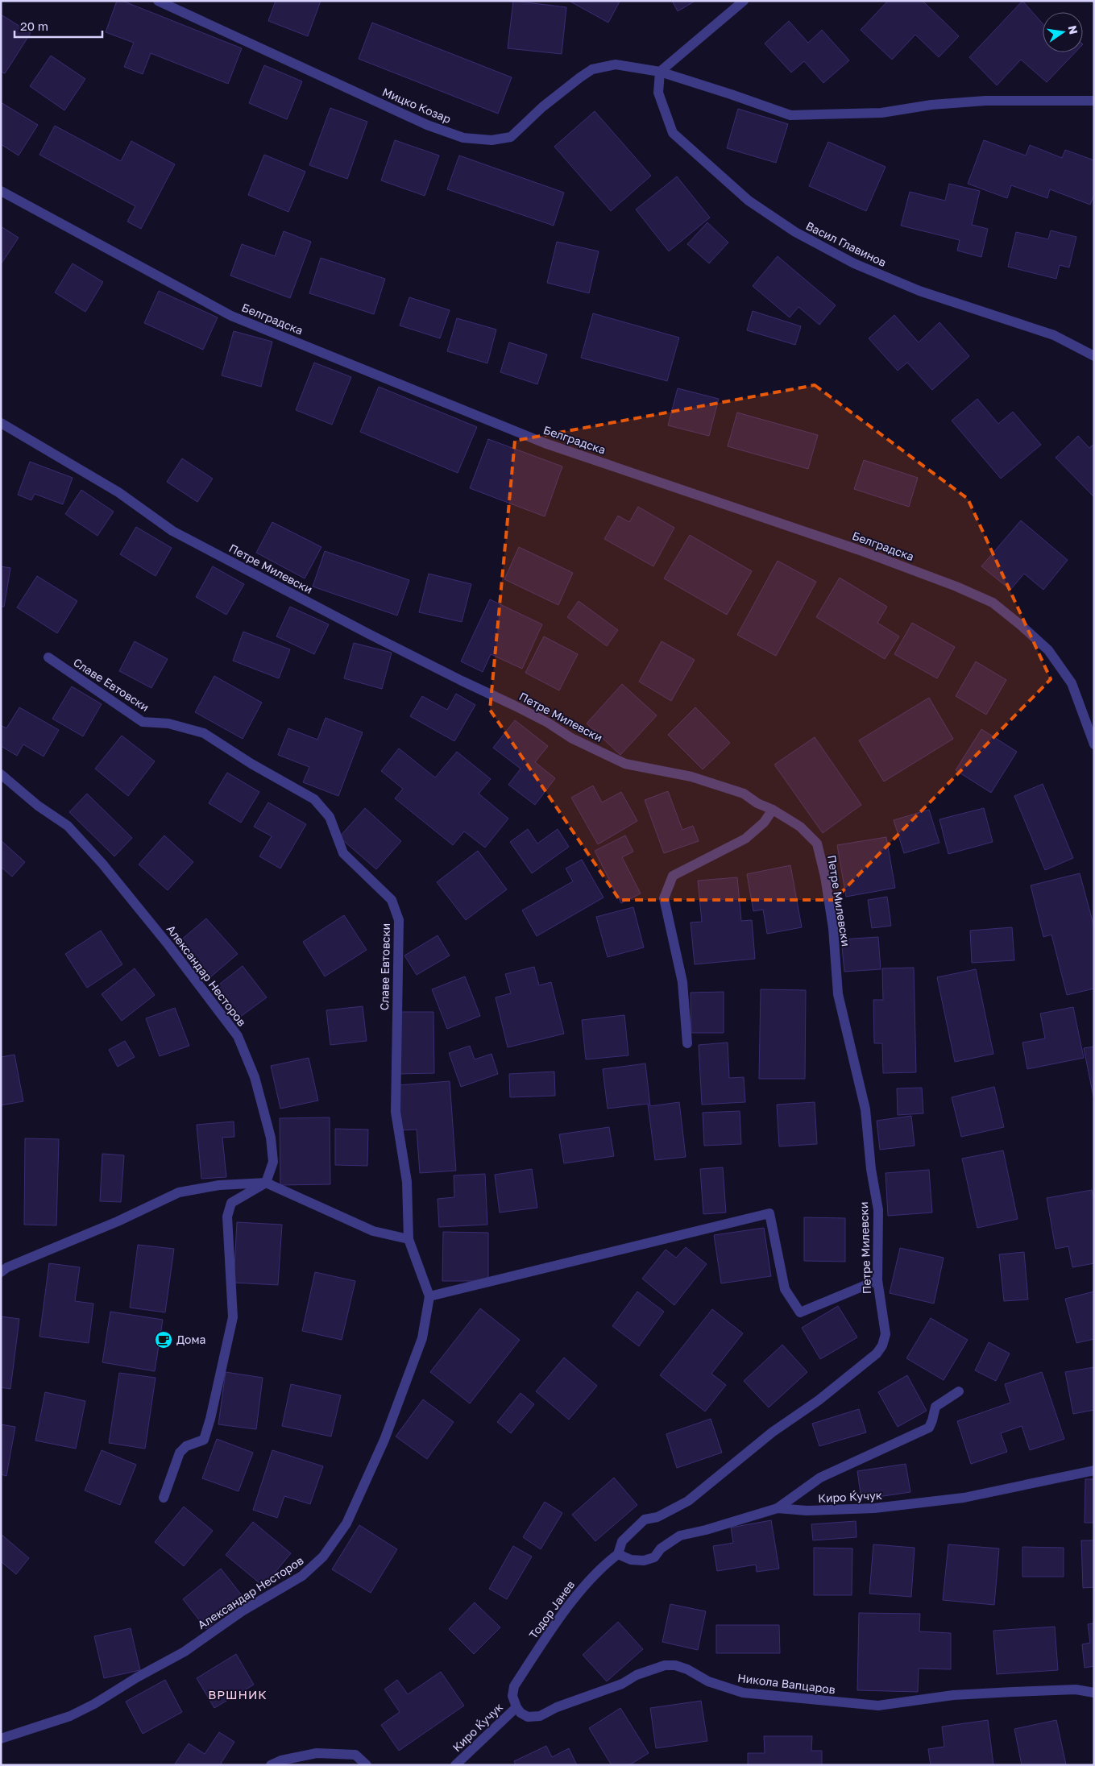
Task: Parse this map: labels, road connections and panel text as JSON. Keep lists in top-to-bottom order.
{
  "streets": {
    "street": [
      "Мицко Козар",
      "Васил Главинов",
      "Белградска",
      "Петре Милевски",
      "Славе Евтовски",
      "Александар Несторов",
      "Киро Ќучук",
      "Тодор Јанев",
      "Никола Вапцаров"
    ]
  },
  "crossings": [
    ["Мицко Козар", "Васил Главинов"],
    ["Петре Милевски", "Киро Ќучук"],
    ["Петре Милевски", "Тодор Јанев"],
    ["Славе Евтовски", "Александар Несторов"],
    ["Киро Ќучук", "Тодор Јанев"],
    ["Киро Ќучук", "Никола Вапцаров"],
    ["Тодор Јанев", "Никола Вапцаров"]
  ],
  "districts": ["ВРШНИК"],
  "places": {
    "cafe": ["Дома"]
  },
  "scale_bar": "20 m",
  "north": "right"
}
